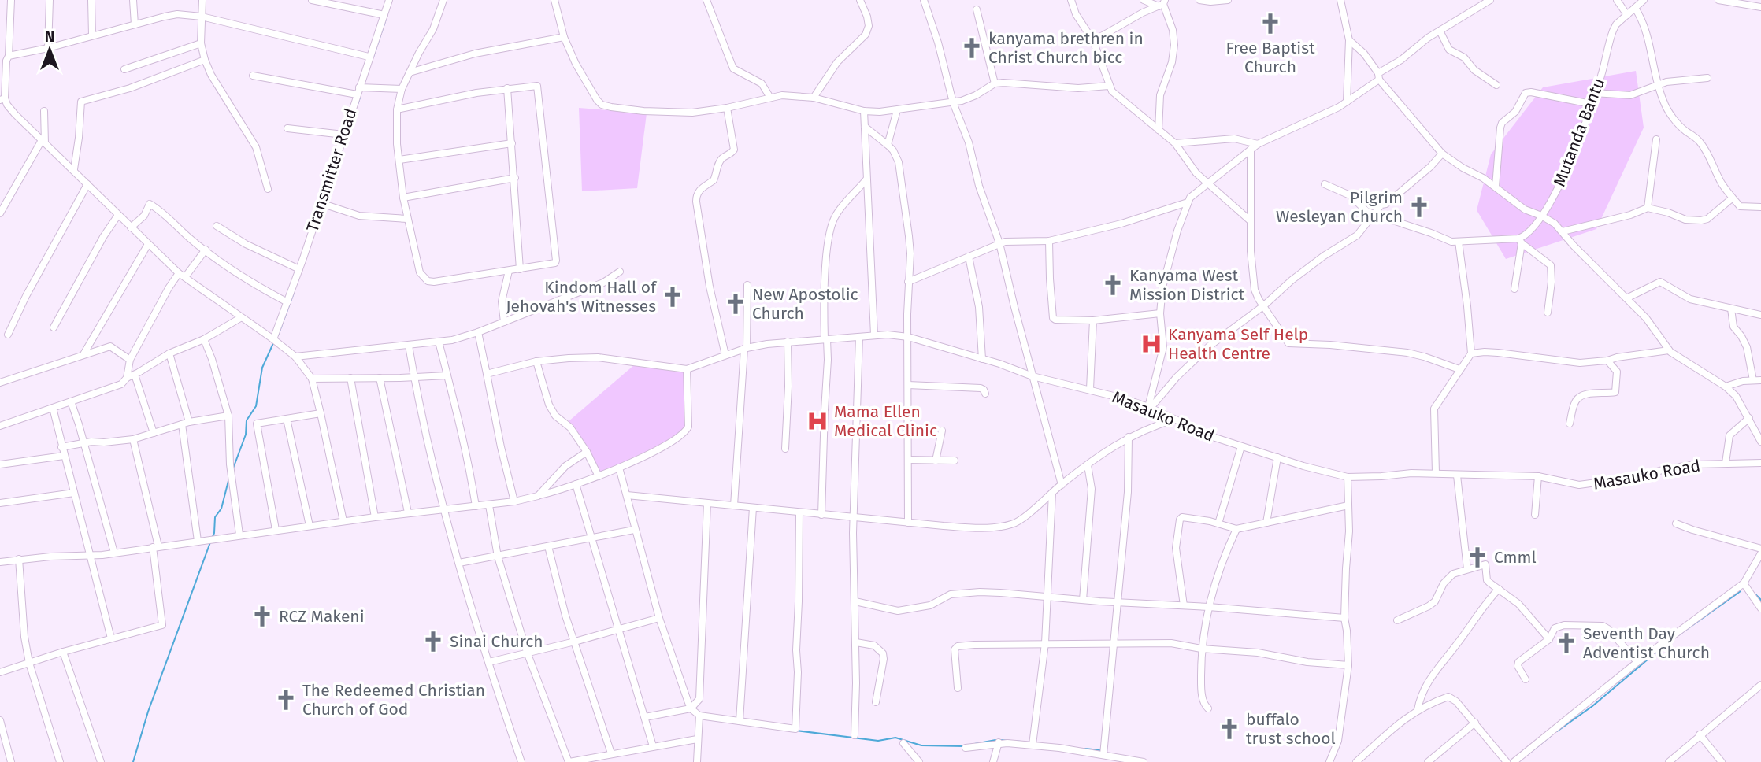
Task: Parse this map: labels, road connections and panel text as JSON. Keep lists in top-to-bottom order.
{
  "streets": {
    "street": ["Mutanda Bantu", "Transmitter Road", "Masauko Road"]
  },
  "places": {
    "church": [
      "Free Baptist Church",
      "kanyama brethren in Christ Church bicc",
      "Pilgrim Wesleyan Church",
      "Kanyama West Mission District",
      "Kindom Hall of Jehovah's Witnesses",
      "New Apostolic Church",
      "Cmml",
      "RCZ Makeni",
      "Sinai Church",
      "Seventh Day Adventist Church",
      "The Redeemed Christian Church of God",
      "buffalo trust school"
    ],
    "hospital": ["Kanyama Self Help Health Centre", "Mama Ellen Medical Clinic"]
  },
  "north": "top"
}
